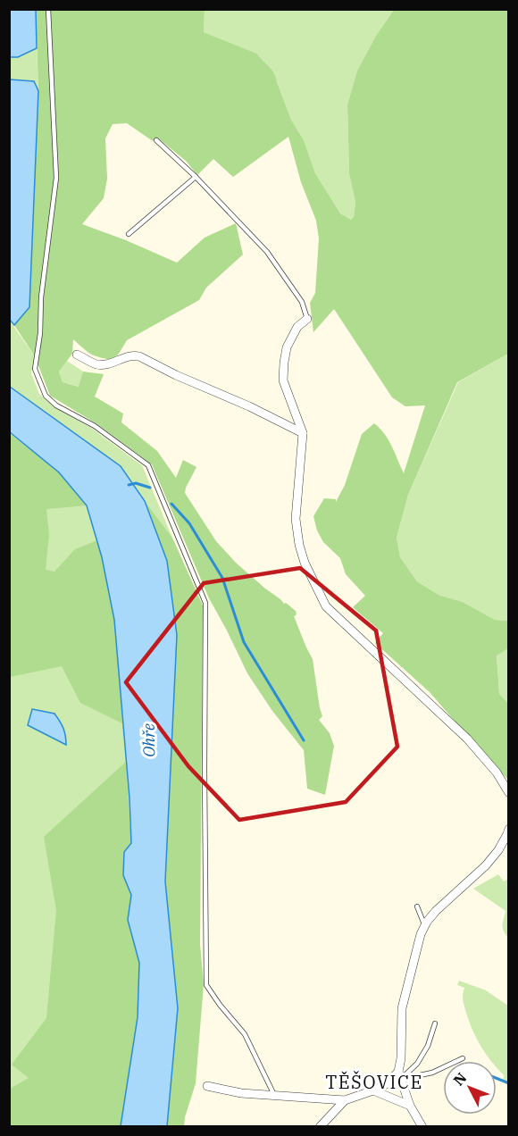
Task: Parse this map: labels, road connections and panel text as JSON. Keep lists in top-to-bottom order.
{
  "districts": ["TĚŠOVICE"],
  "water": ["Ohře"],
  "north": "top left"
}
